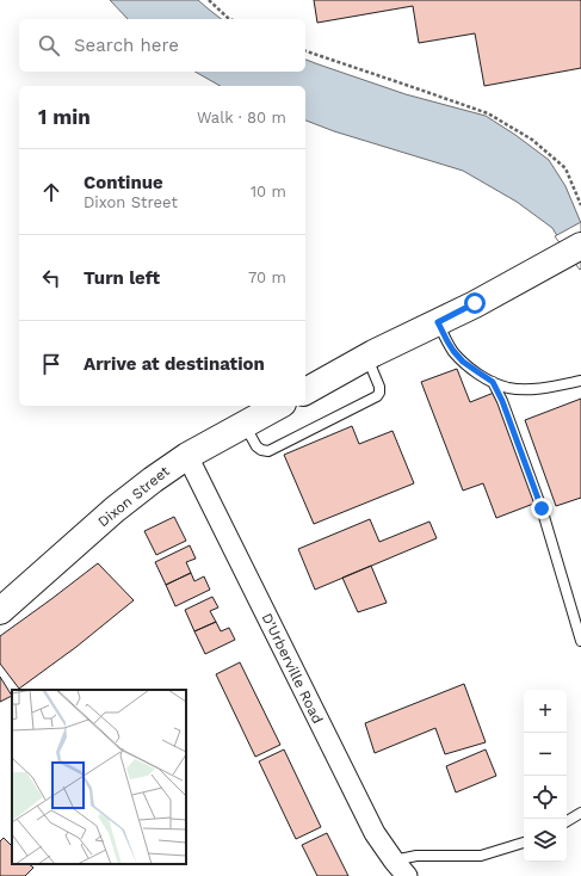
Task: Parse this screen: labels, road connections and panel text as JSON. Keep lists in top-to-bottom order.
{
  "streets": {
    "street": ["Dixon Street", "D'Urberville Road"]
  },
  "crossings": [
    ["Dixon Street", "D'Urberville Road"]
  ],
  "page": {
    "search": "Search here",
    "heading": ["1 min", "Walk · 80 m"],
    "list": [
      ["Continue", "Dixon Street", "10 m"],
      ["Turn left", "70 m"],
      "Arrive at destination"
    ],
    "map_buttons": ["+", "−"]
  }
}
